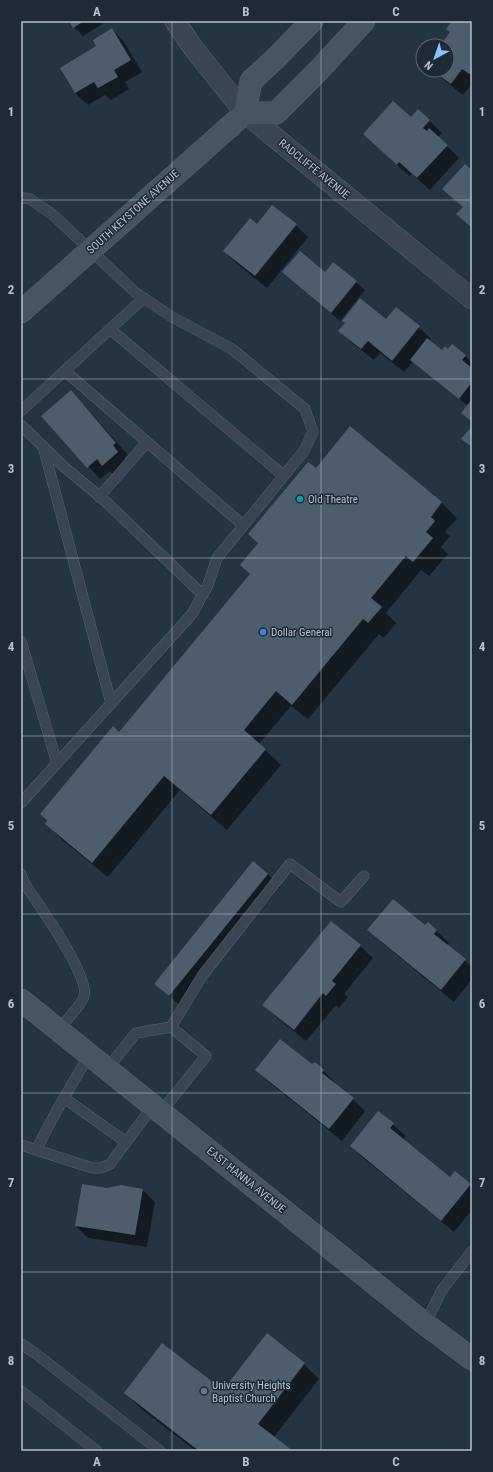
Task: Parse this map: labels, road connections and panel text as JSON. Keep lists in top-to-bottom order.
{
  "streets": {
    "main road": ["SOUTH KEYSTONE AVENUE", "EAST HANNA AVENUE"],
    "street": ["RADCLIFFE AVENUE"]
  },
  "crossings": [
    ["RADCLIFFE AVENUE", "SOUTH KEYSTONE AVENUE"]
  ],
  "places": ["Old Theatre", "Dollar General", "University Heights Baptist Church"],
  "north": "bottom left",
  "grid": {
    "columns": ["A", "B", "C"],
    "rows": [
      "1",
      "2",
      "3",
      "4",
      "5",
      "6",
      "7",
      "8"
    ]
  }
}
